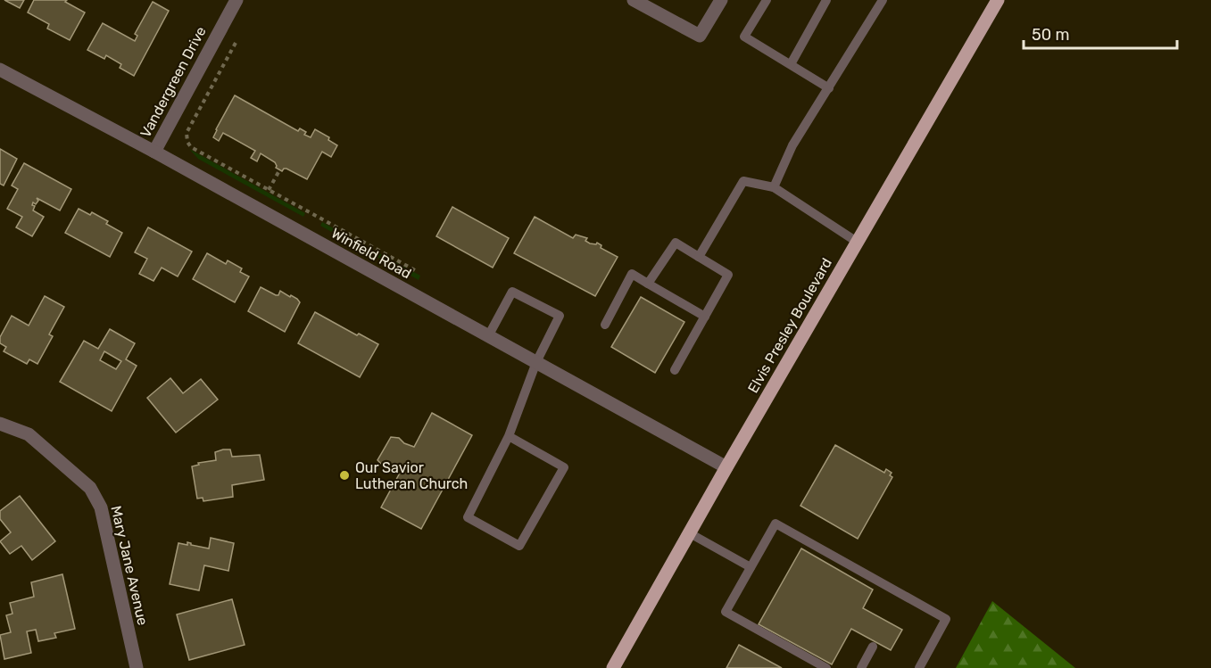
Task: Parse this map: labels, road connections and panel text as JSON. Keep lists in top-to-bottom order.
{
  "streets": {
    "main road": ["Elvis Presley Boulevard"],
    "street": ["Vandergreen Drive", "Winfield Road", "Mary Jane Avenue"]
  },
  "crossings": [
    ["Vandergreen Drive", "Winfield Road"],
    ["Winfield Road", "Elvis Presley Boulevard"]
  ],
  "places": ["Our Savior Lutheran Church"],
  "scale_bar": "50 m"
}
